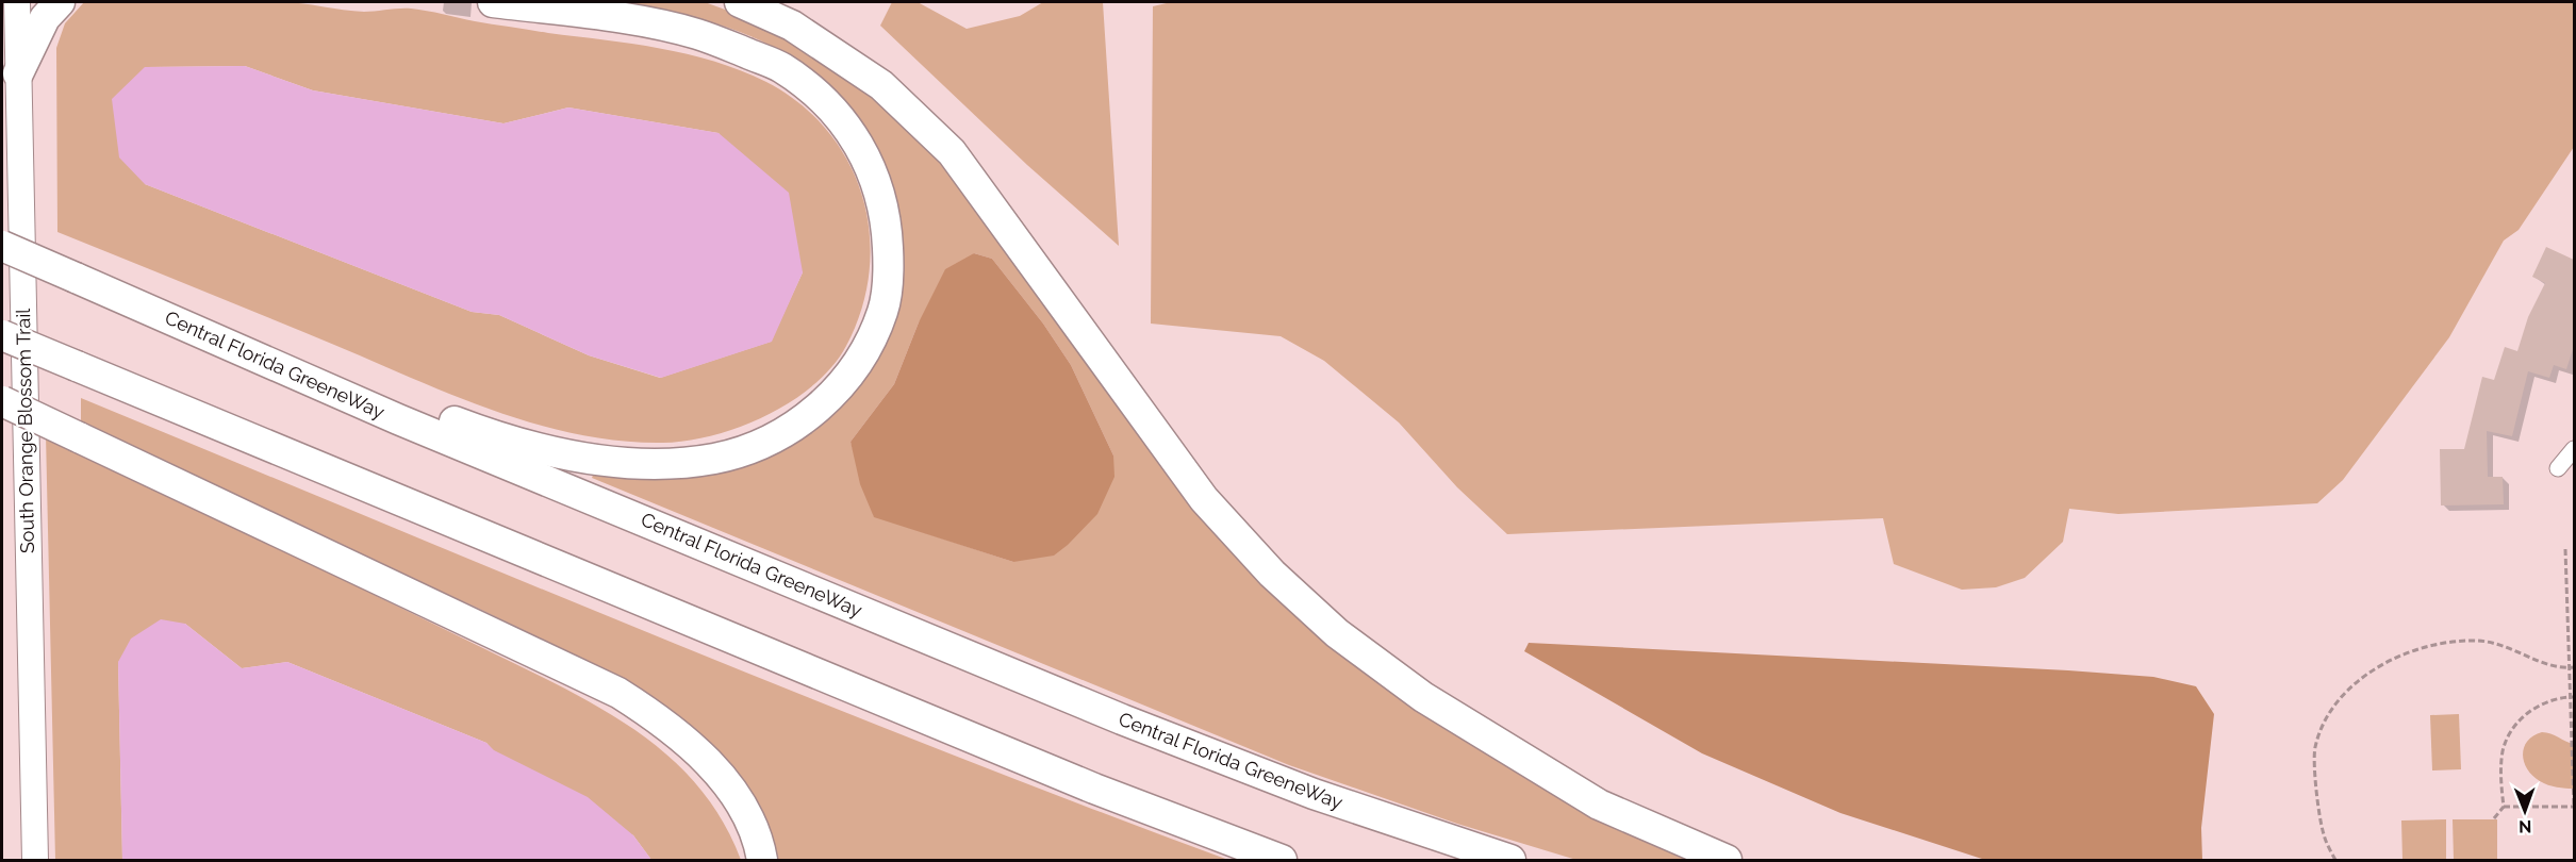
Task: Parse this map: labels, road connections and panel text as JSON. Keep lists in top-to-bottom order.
{
  "streets": {
    "highway": ["Central Florida GreeneWay"],
    "main road": ["South Orange Blossom Trail"]
  },
  "north": "bottom"
}
